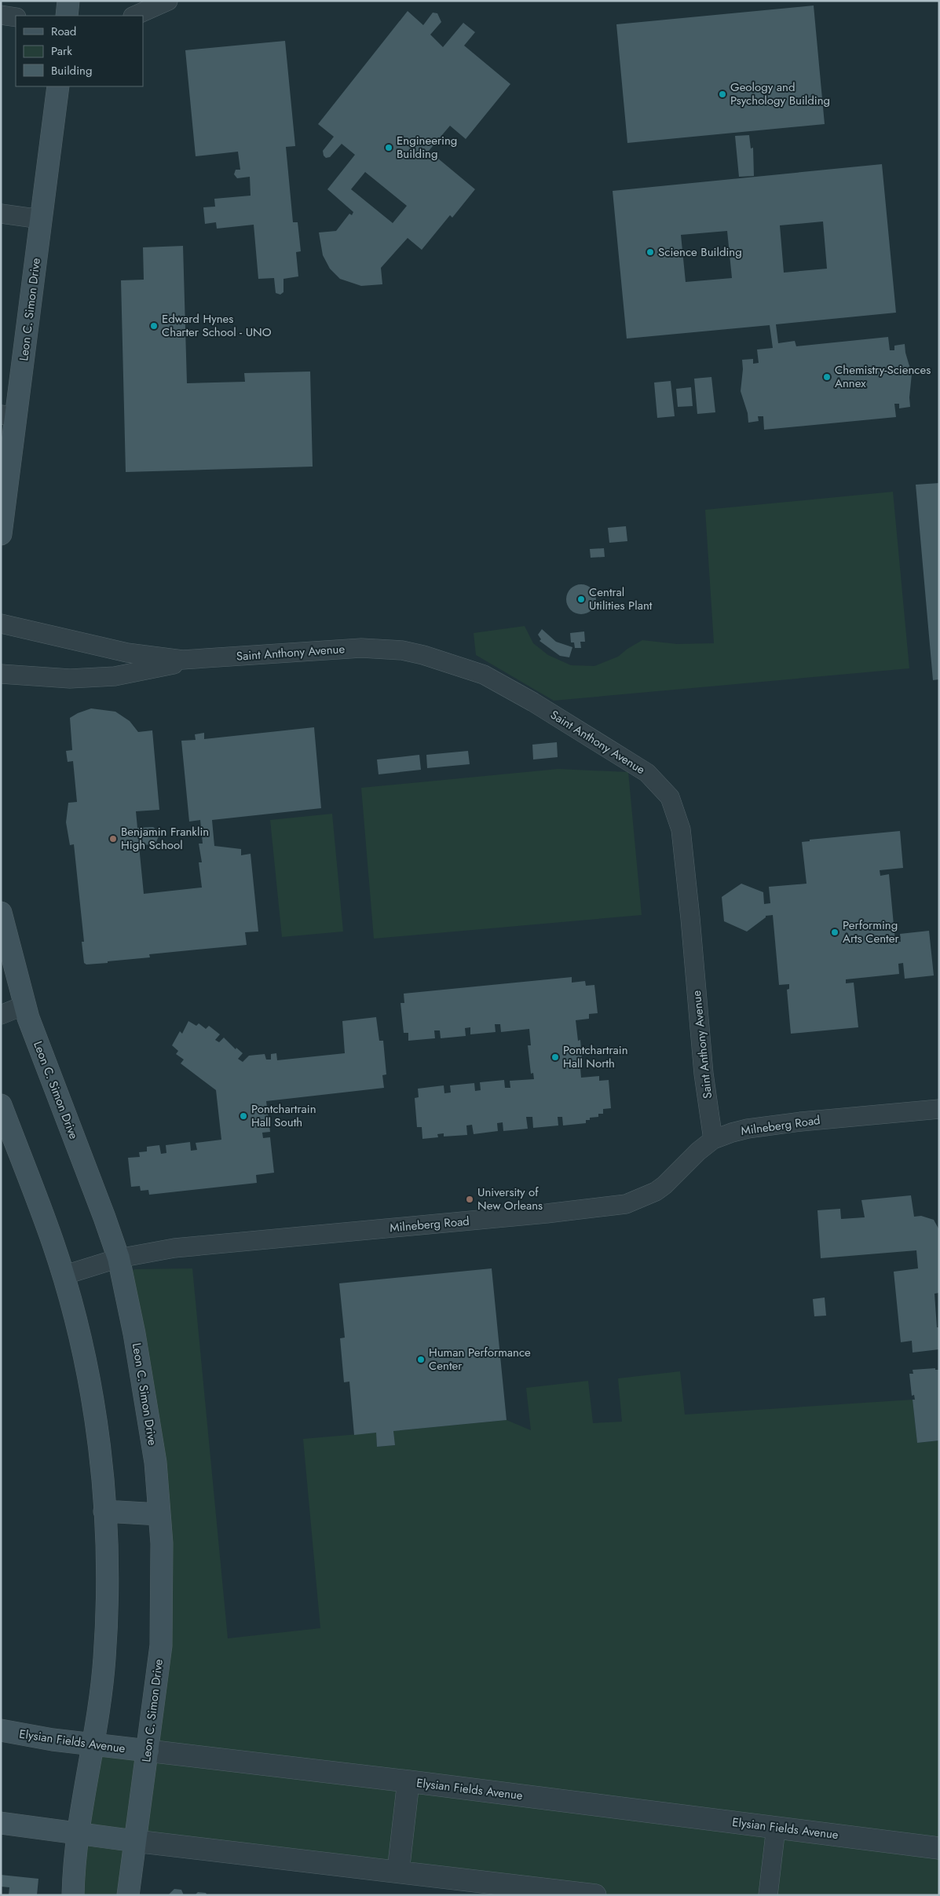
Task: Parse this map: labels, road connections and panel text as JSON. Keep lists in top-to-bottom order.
{
  "streets": {
    "main road": ["Leon C. Simon Drive", "Elysian Fields Avenue"],
    "street": ["Saint Anthony Avenue", "Milneberg Road"]
  },
  "crossings": [
    ["Leon C. Simon Drive", "Milneberg Road"],
    ["Leon C. Simon Drive", "Elysian Fields Avenue"],
    ["Saint Anthony Avenue", "Milneberg Road"]
  ],
  "places": [
    "Geology and Psychology Building",
    "Engineering Building",
    "Science Building",
    "Edward Hynes Charter School - UNO",
    "Chemistry-Sciences Annex",
    "Central Utilities Plant",
    "Benjamin Franklin High School",
    "Performing Arts Center",
    "Pontchartrain Hall North",
    "Pontchartrain Hall South",
    "University of New Orleans",
    "Human Performance Center"
  ],
  "legend": ["Road", "Park", "Building"]
}
